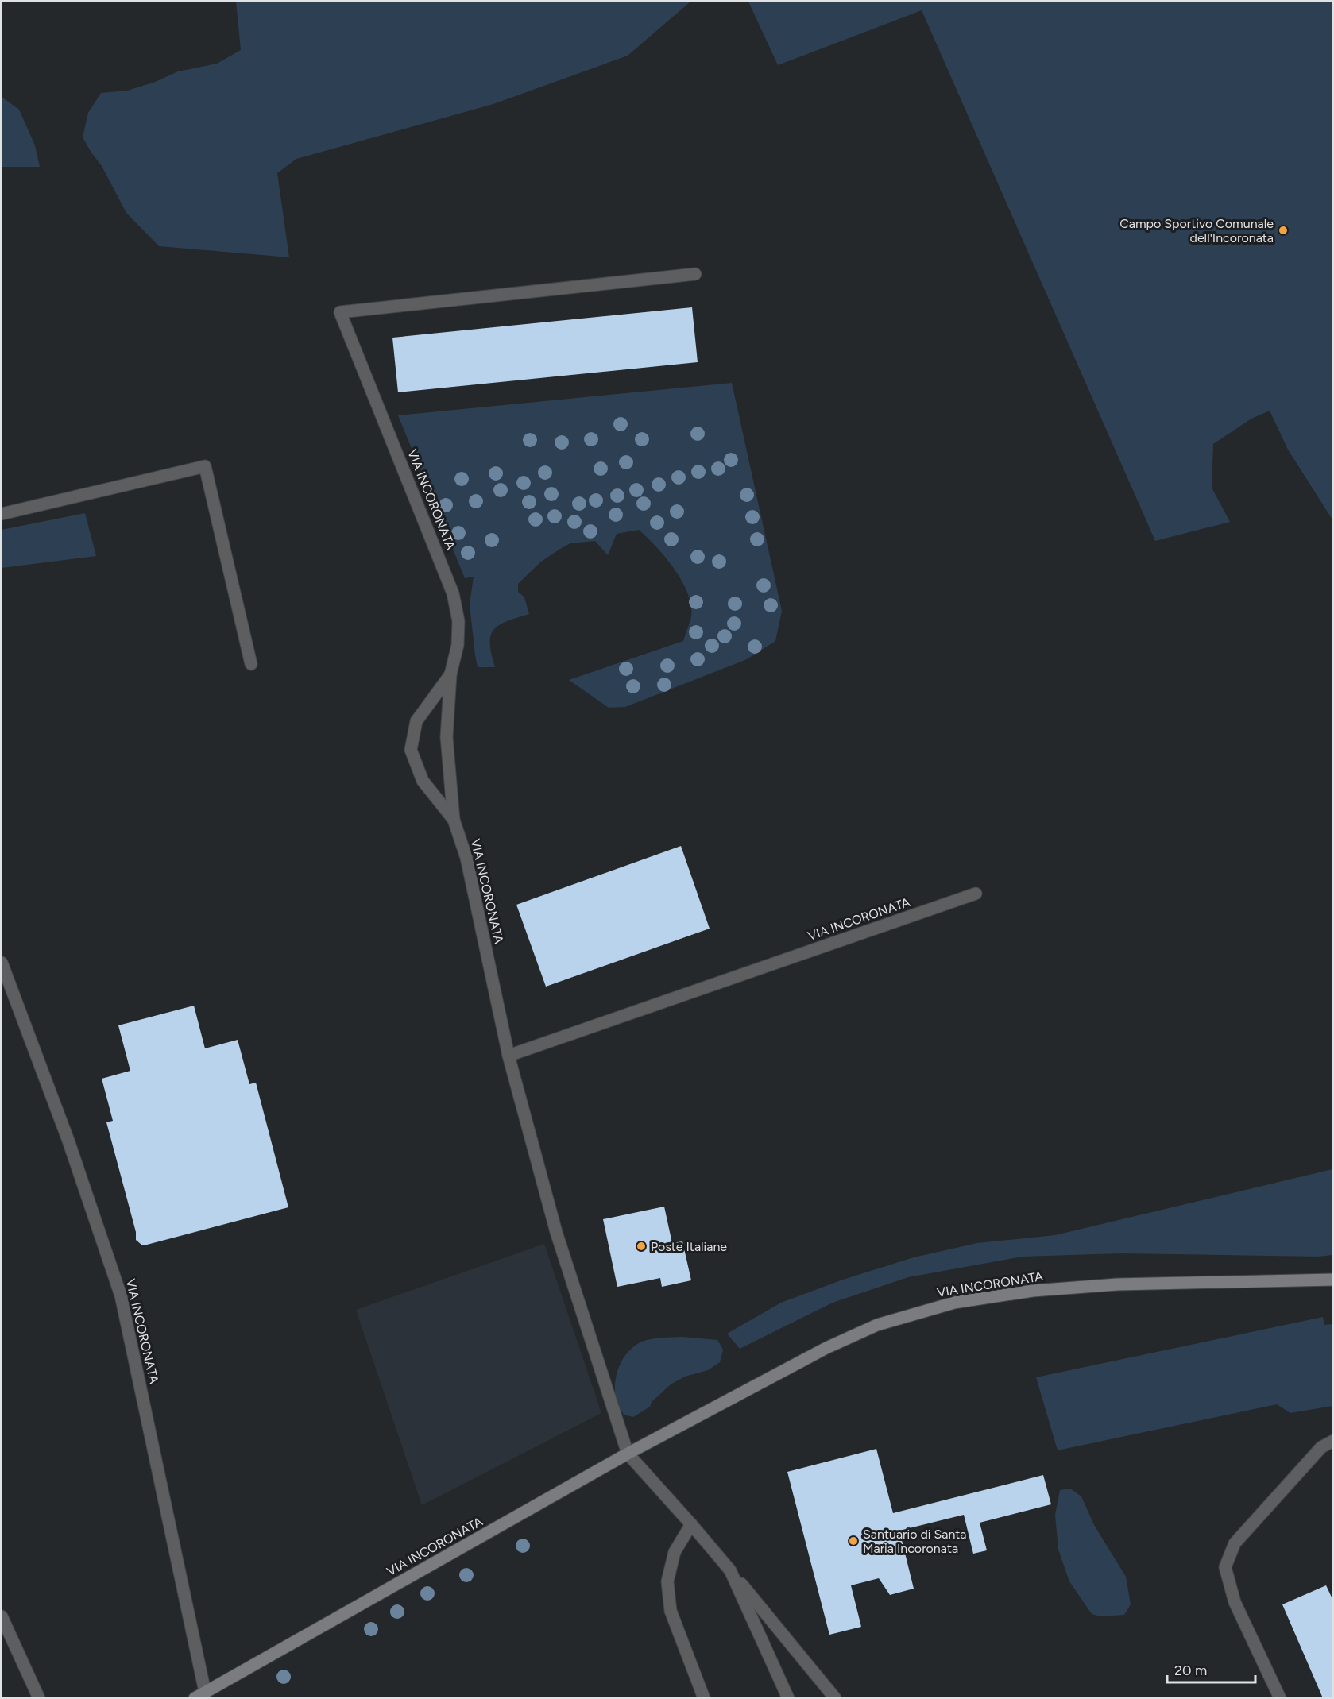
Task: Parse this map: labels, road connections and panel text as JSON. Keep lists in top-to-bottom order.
{
  "streets": {
    "main road": ["VIA INCORONATA"]
  },
  "places": ["Campo Sportivo Comunale dell'Incoronata", "Poste Italiane", "Santuario di Santa Maria Incoronata"],
  "scale_bar": "20 m"
}
